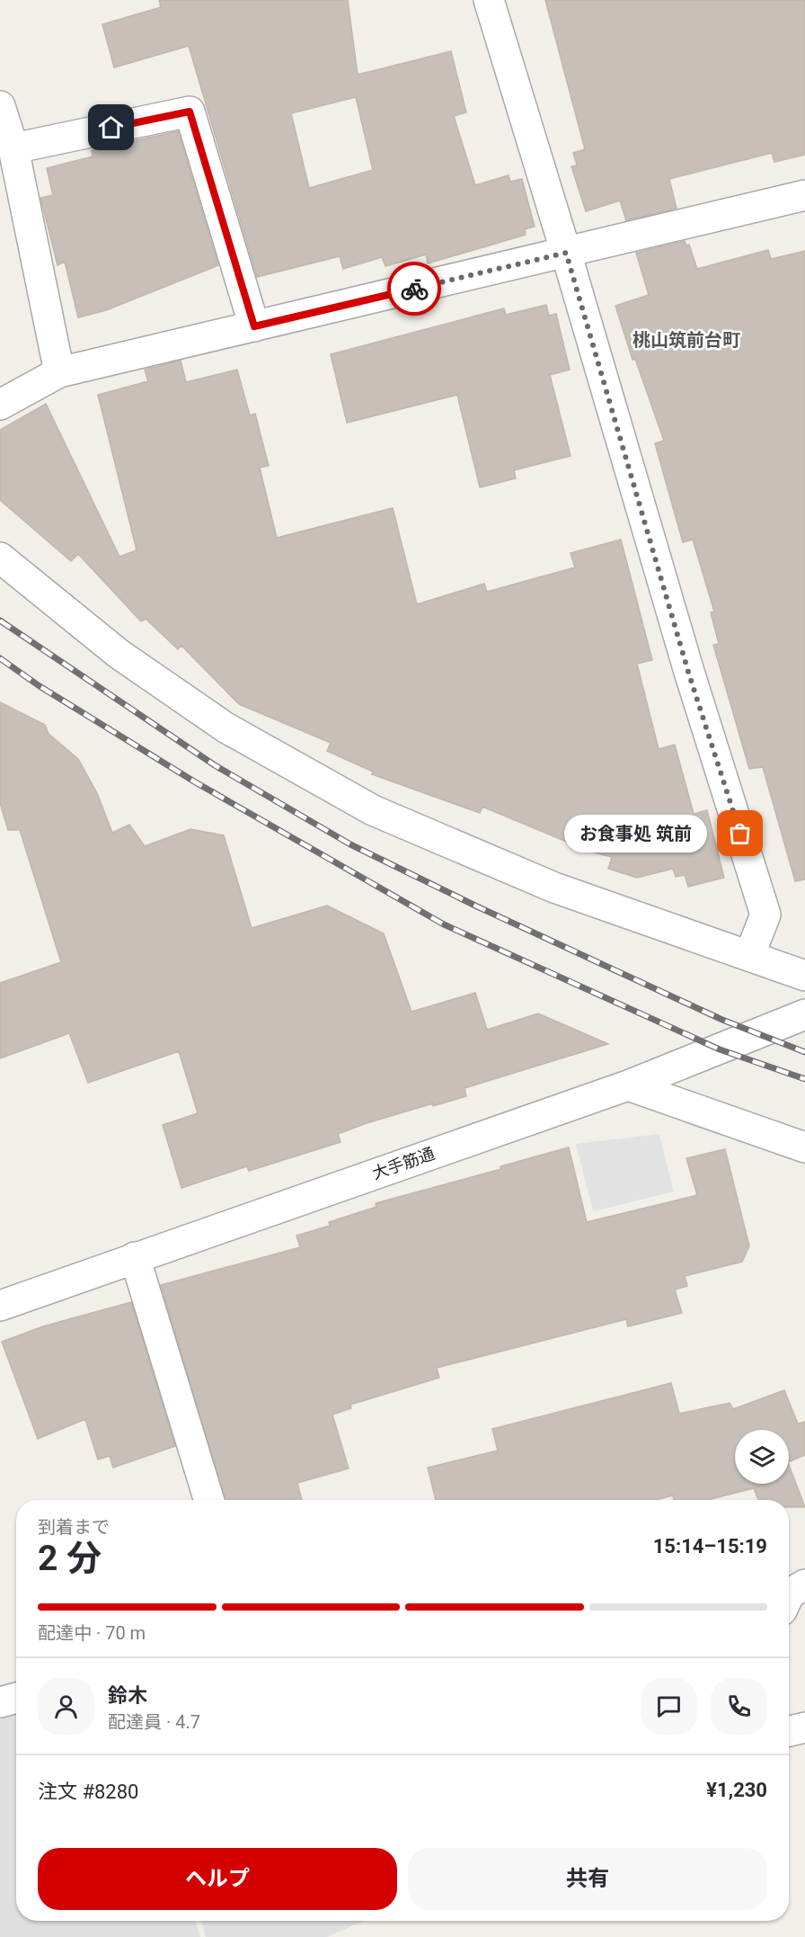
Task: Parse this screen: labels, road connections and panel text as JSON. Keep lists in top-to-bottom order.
{
  "streets": {
    "street": ["大手筋通"]
  },
  "districts": ["桃山筑前台町"],
  "places": ["お食事処 筑前"],
  "page": {
    "bubble": "お食事処 筑前",
    "heading": ["2 分", "到着まで", "15:14–15:19"],
    "panel": [
      "鈴木",
      "配達員 · 4.7",
      "注文 #8280",
      "¥1,230"
    ],
    "bar": "配達中 · 70 m",
    "buttons": ["ヘルプ", "共有"]
  }
}
